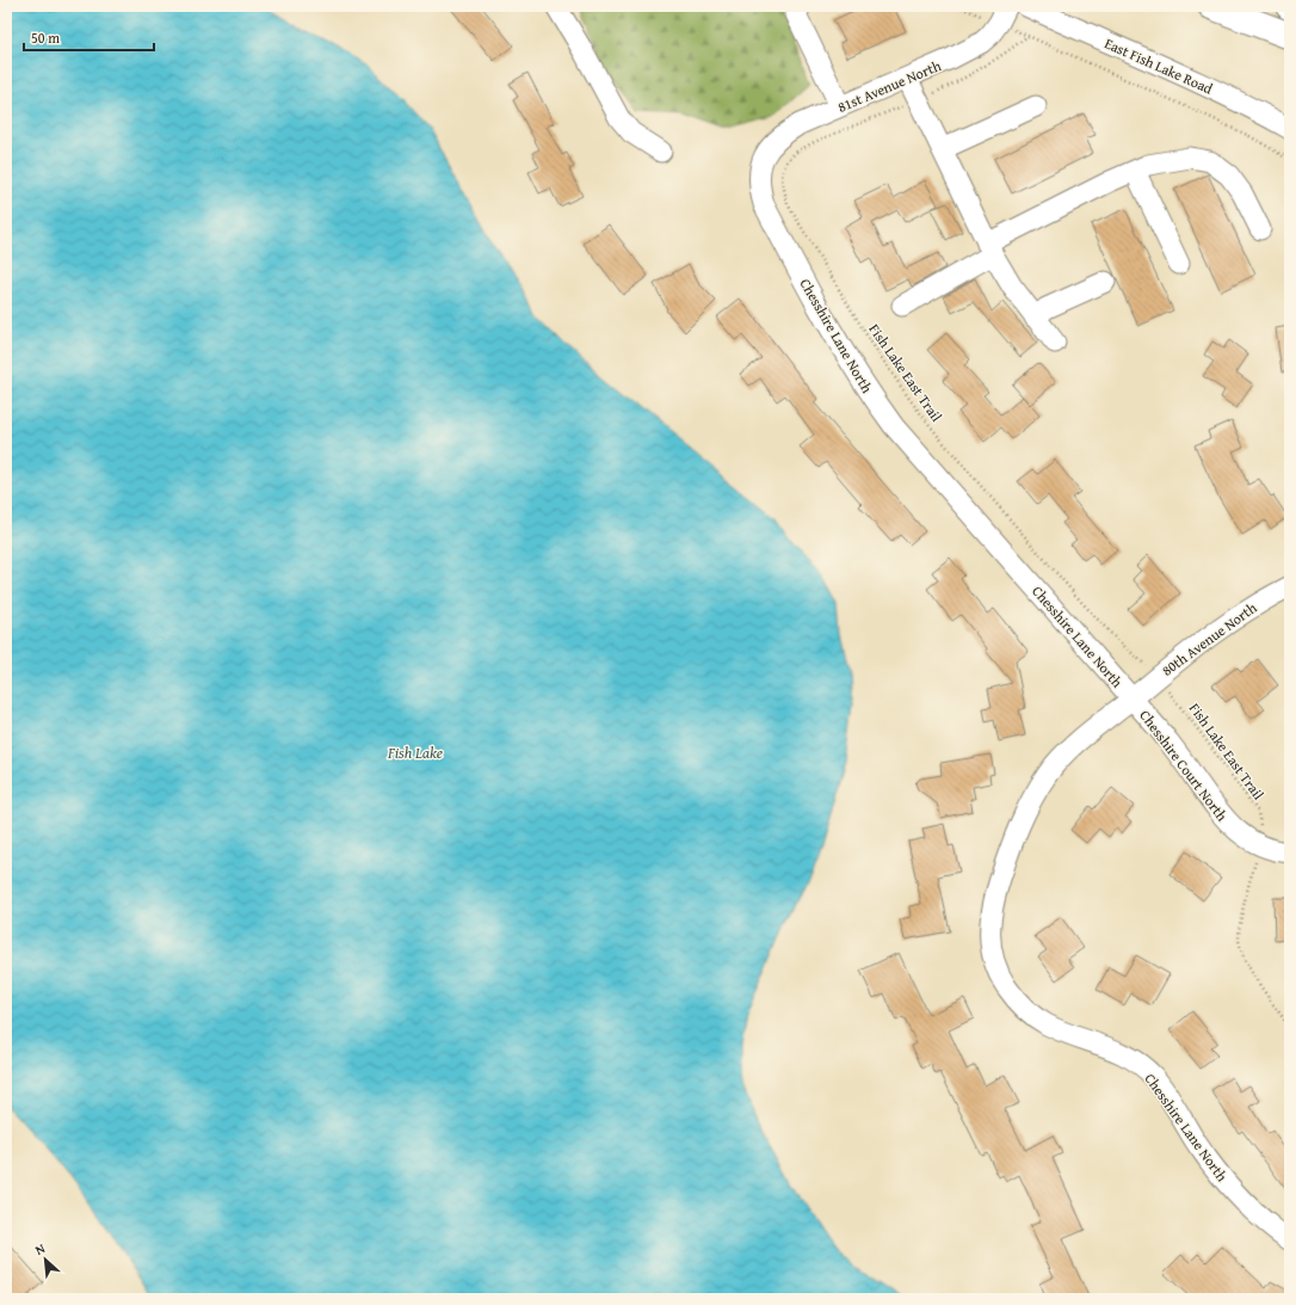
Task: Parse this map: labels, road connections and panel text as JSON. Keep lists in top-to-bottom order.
{
  "streets": {
    "street": [
      "East Fish Lake Road",
      "81st Avenue North",
      "Chesshire Lane North",
      "80th Avenue North",
      "Chesshire Court North"
    ],
    "path": ["Fish Lake East Trail"]
  },
  "crossings": [
    ["81st Avenue North", "Chesshire Lane North"],
    ["Chesshire Lane North", "80th Avenue North"],
    ["Chesshire Lane North", "Chesshire Court North"],
    ["80th Avenue North", "Chesshire Court North"]
  ],
  "water": ["Fish Lake"],
  "scale_bar": "50 m",
  "north": "top left"
}
